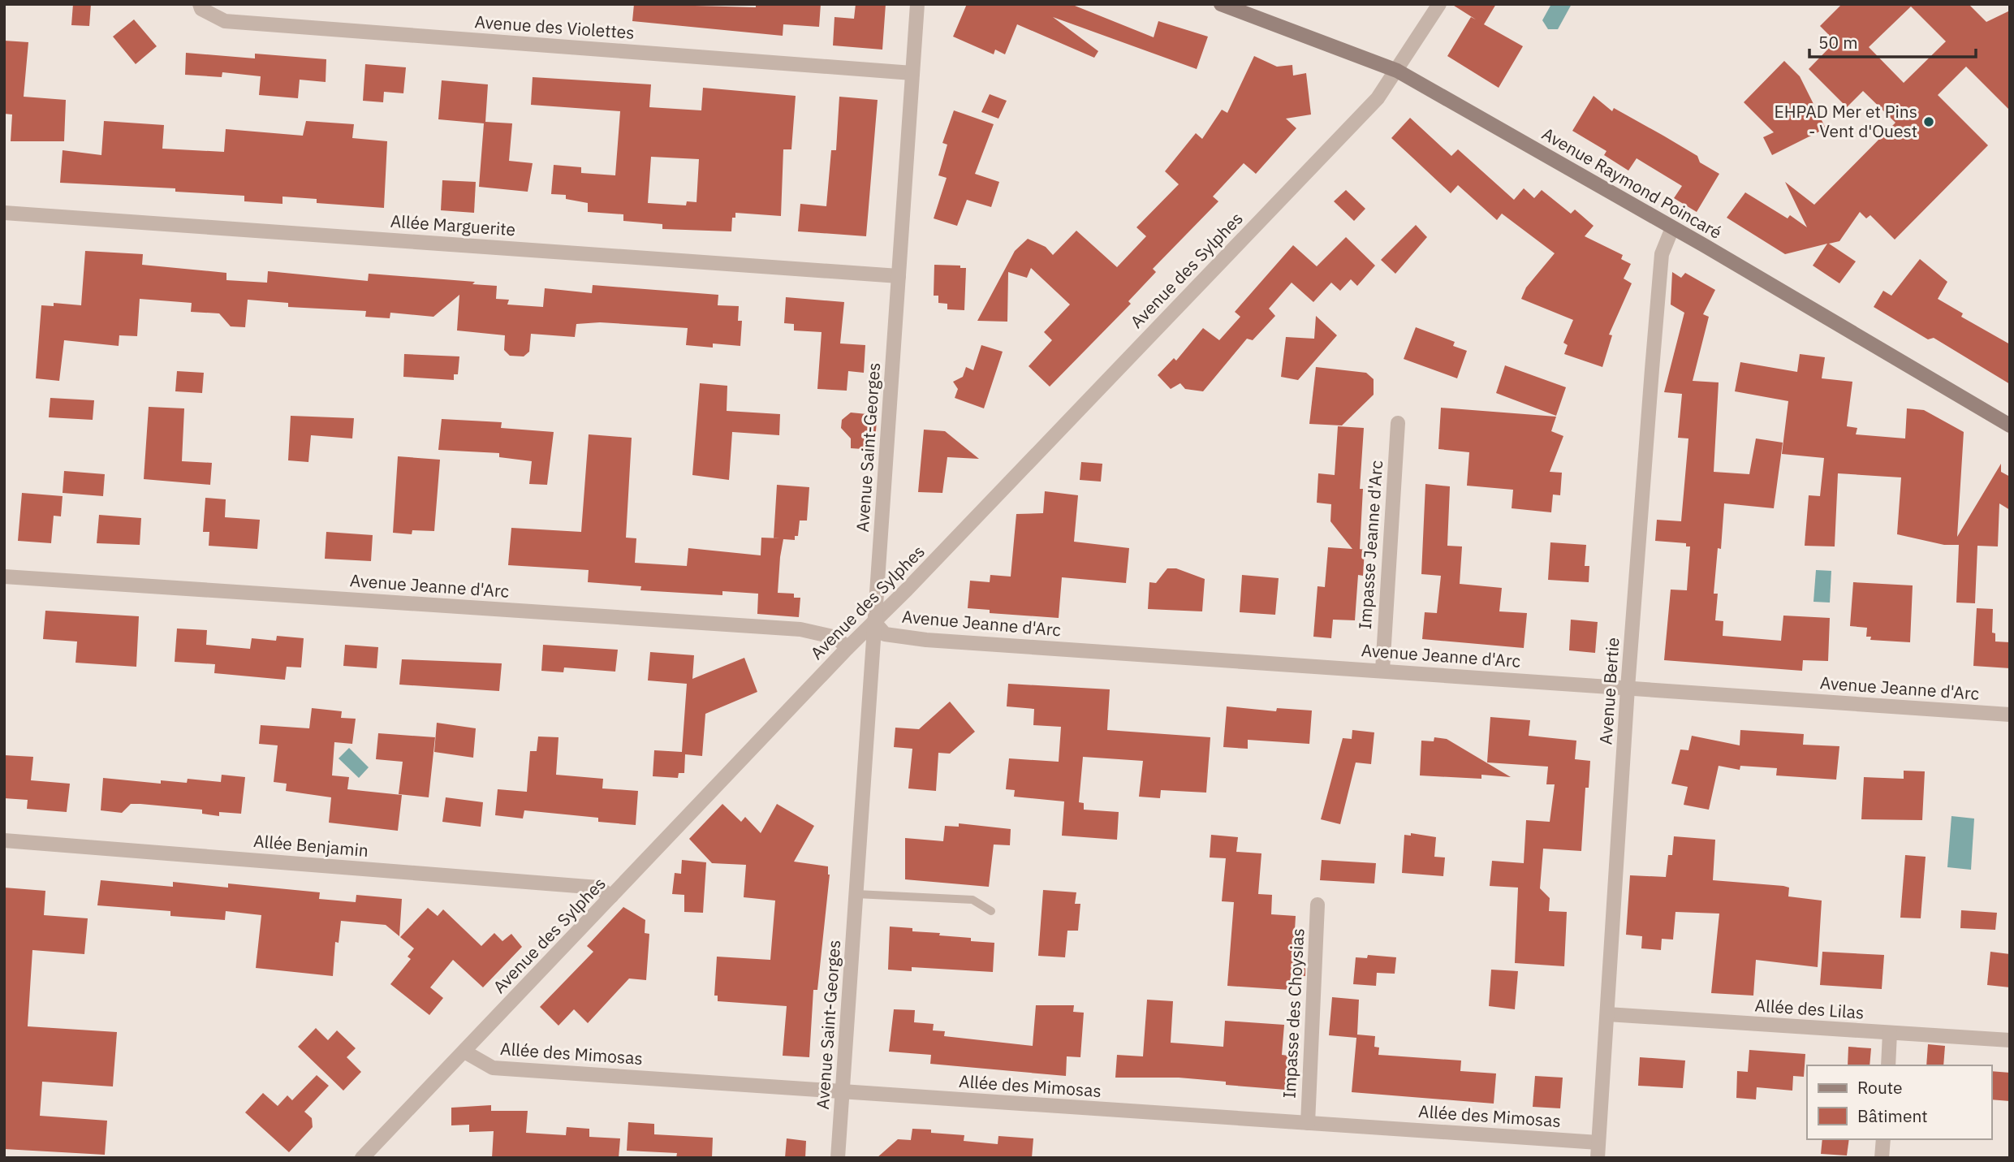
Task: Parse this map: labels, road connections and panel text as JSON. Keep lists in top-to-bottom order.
{
  "streets": {
    "street": [
      "Avenue des Violettes",
      "Avenue Raymond Poincaré",
      "Allée Marguerite",
      "Avenue des Sylphes",
      "Avenue Saint-Georges",
      "Impasse Jeanne d'Arc",
      "Avenue Jeanne d'Arc",
      "Avenue Bertie",
      "Allée Benjamin",
      "Allée des Lilas",
      "Impasse des Choysias",
      "Allée des Mimosas"
    ]
  },
  "crossings": [
    ["Avenue des Violettes", "Avenue Saint-Georges"],
    ["Avenue Raymond Poincaré", "Avenue des Sylphes"],
    ["Avenue Raymond Poincaré", "Avenue Bertie"],
    ["Allée Marguerite", "Avenue Saint-Georges"],
    ["Avenue des Sylphes", "Avenue Saint-Georges"],
    ["Avenue des Sylphes", "Avenue Jeanne d'Arc"],
    ["Avenue des Sylphes", "Allée Benjamin"],
    ["Avenue des Sylphes", "Allée des Mimosas"],
    ["Avenue Saint-Georges", "Avenue Jeanne d'Arc"],
    ["Avenue Saint-Georges", "Allée des Mimosas"],
    ["Impasse Jeanne d'Arc", "Avenue Jeanne d'Arc"],
    ["Avenue Jeanne d'Arc", "Avenue Bertie"],
    ["Avenue Bertie", "Allée des Lilas"],
    ["Avenue Bertie", "Allée des Mimosas"],
    ["Impasse des Choysias", "Allée des Mimosas"]
  ],
  "places": ["EHPAD Mer et Pins - Vent d'Ouest"],
  "legend": ["Route", "Bâtiment"],
  "scale_bar": "50 m"
}
